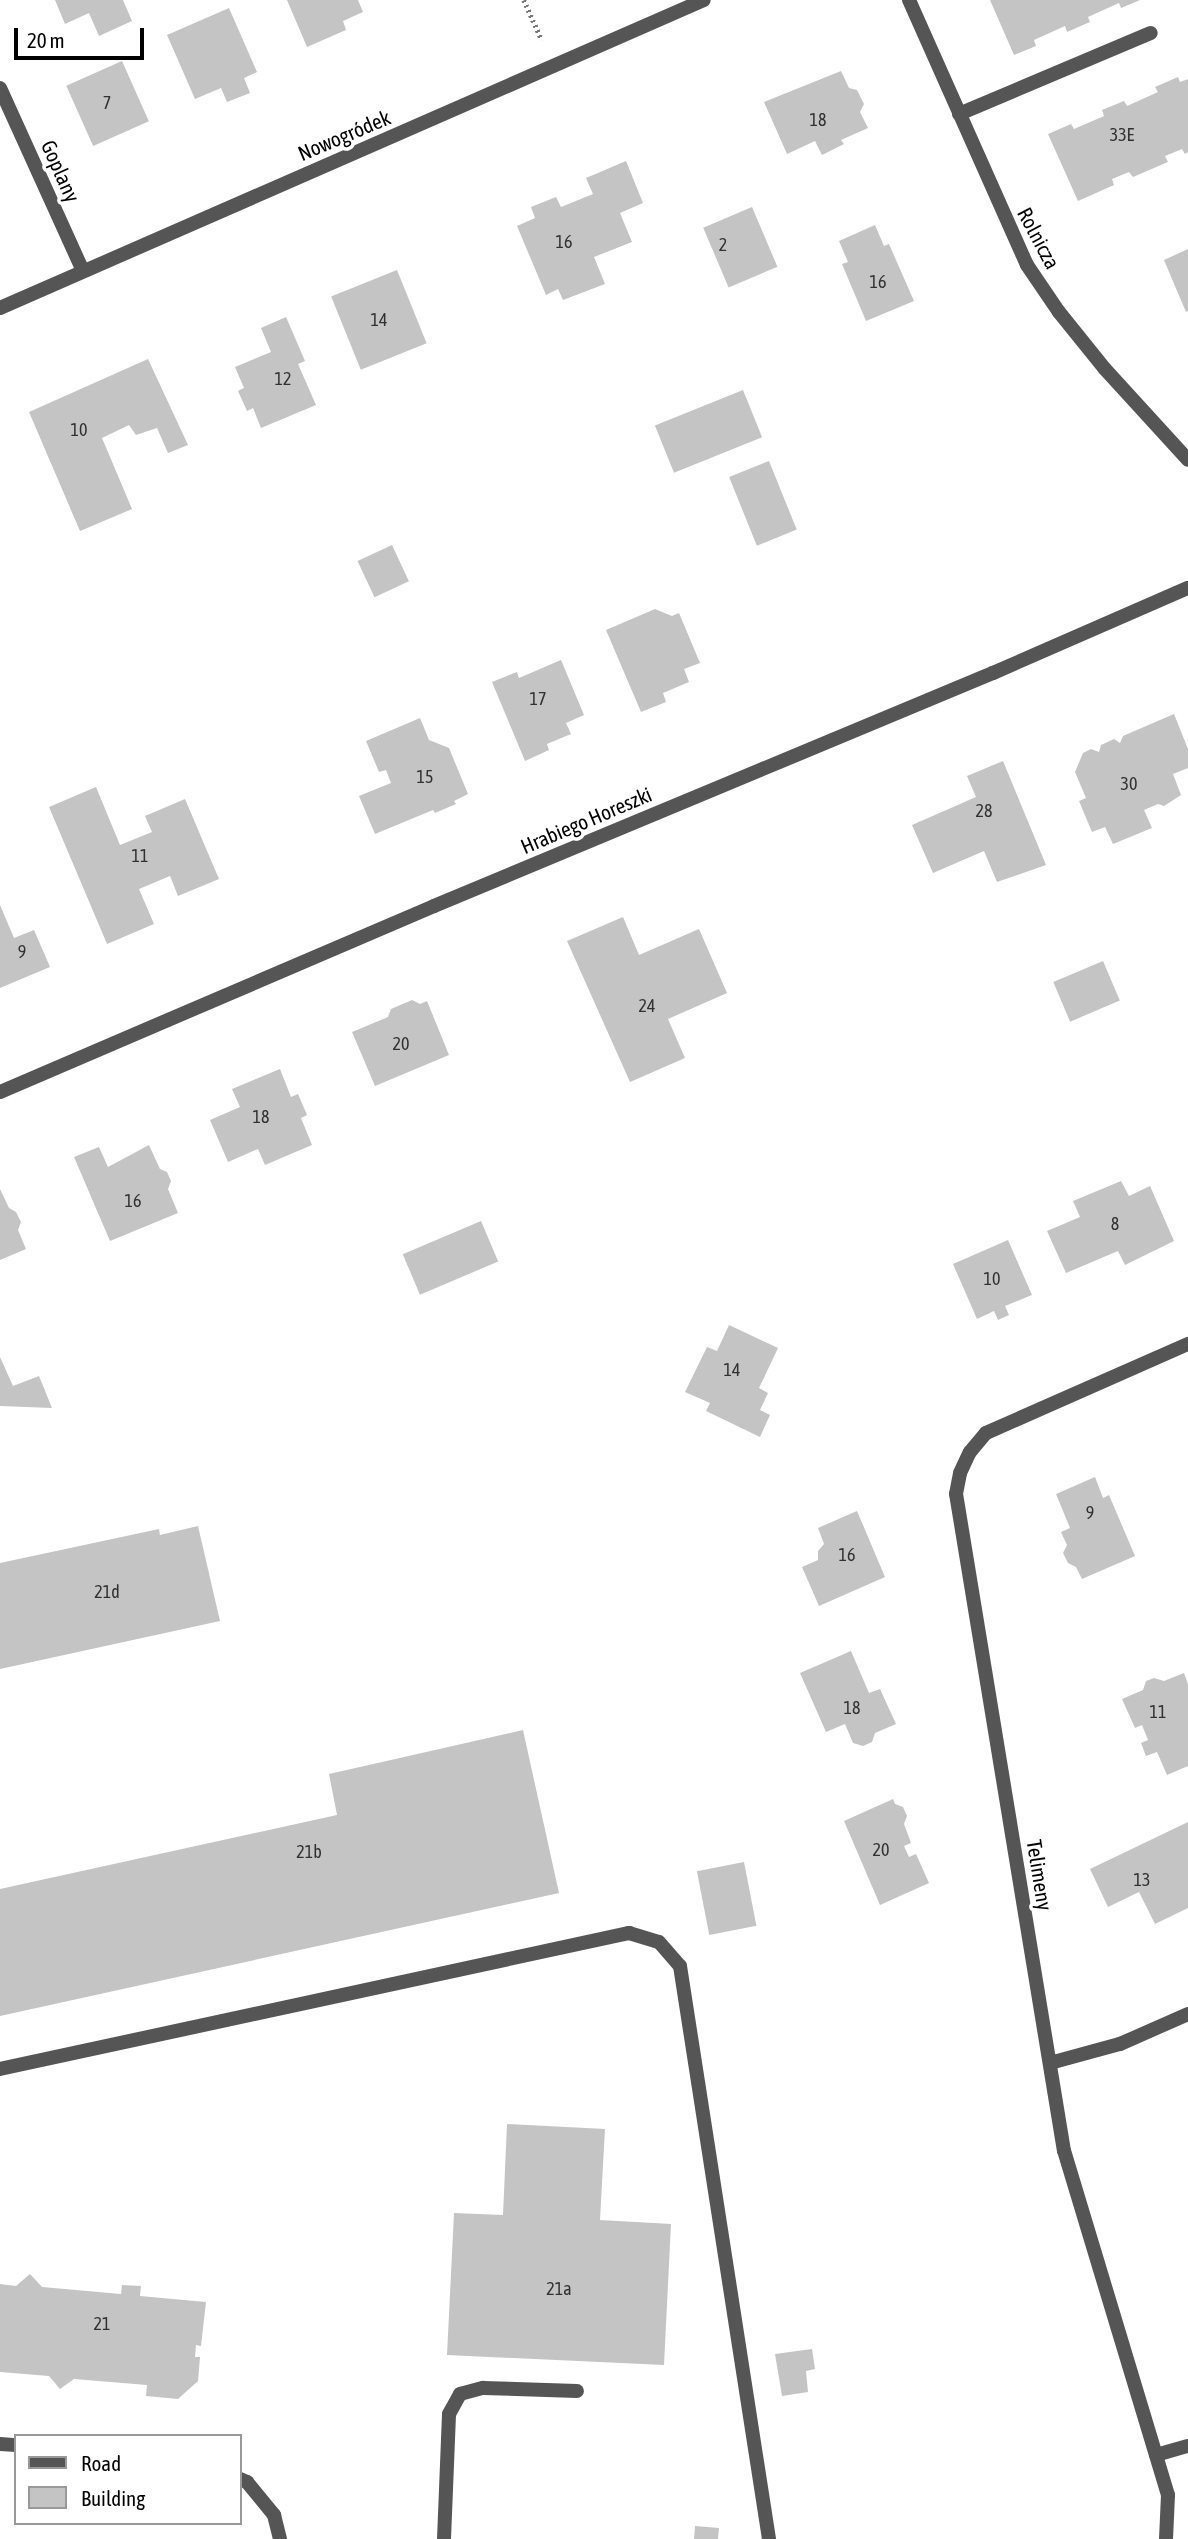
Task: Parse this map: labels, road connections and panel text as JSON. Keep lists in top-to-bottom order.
{
  "streets": {
    "street": [
      "Nowogródek",
      "Goplany",
      "Rolnicza",
      "Hrabiego Horeszki",
      "Telimeny"
    ]
  },
  "crossings": [
    ["Nowogródek", "Goplany"]
  ],
  "house_numbers": [
    "7",
    "18",
    "33E",
    "16",
    "2",
    "16",
    "14",
    "12",
    "10",
    "17",
    "15",
    "30",
    "28",
    "11",
    "9",
    "24",
    "20",
    "18",
    "16",
    "8",
    "10",
    "14",
    "9",
    "16",
    "21d",
    "18",
    "11",
    "20",
    "21b",
    "13",
    "21a",
    "21"
  ],
  "legend": ["Road", "Building"],
  "scale_bar": "20 m"
}
